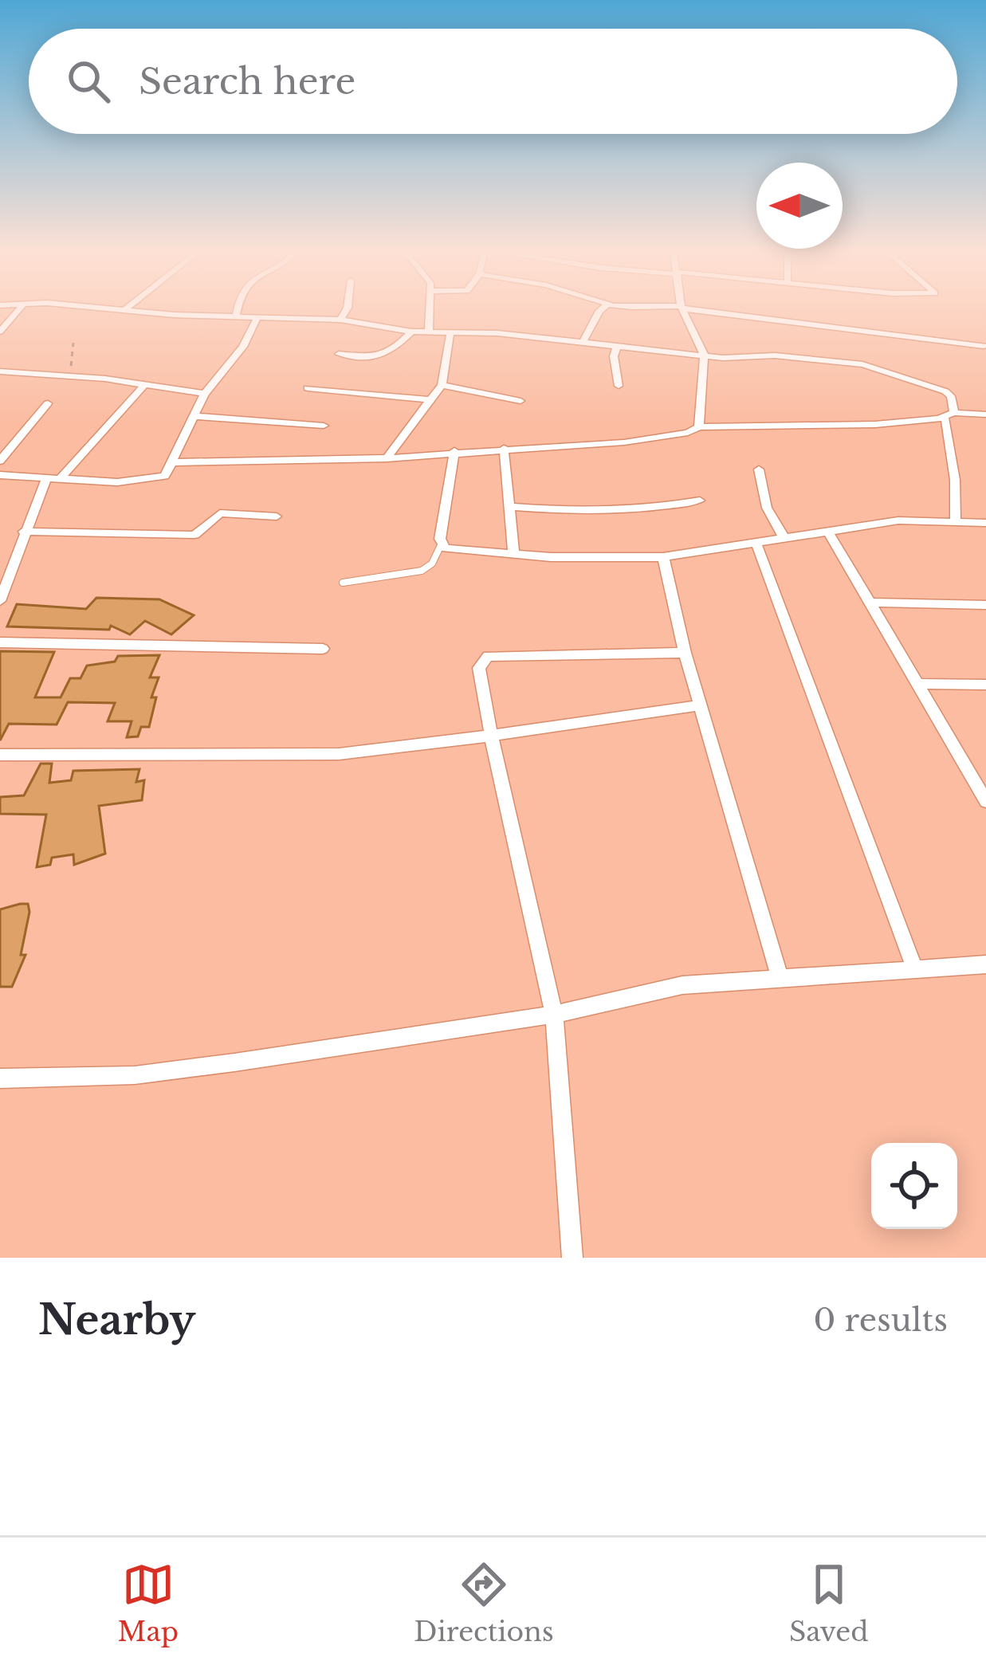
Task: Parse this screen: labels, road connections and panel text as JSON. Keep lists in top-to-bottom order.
{
  "north": "left",
  "page": {
    "search": "Search here",
    "heading": ["Nearby", "0 results"],
    "nav": ["Map", "Directions", "Saved"]
  }
}
